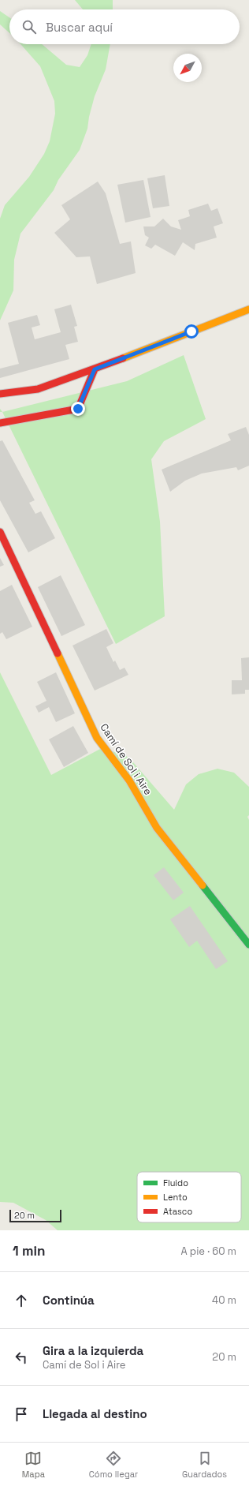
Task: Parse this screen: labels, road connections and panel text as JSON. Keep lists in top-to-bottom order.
{
  "streets": {
    "street": ["Camí de Sol i Aire"]
  },
  "legend": ["Fluido", "Lento", "Atasco"],
  "scale_bar": "20 m",
  "north": "bottom left",
  "page": {
    "search": "Buscar aquí",
    "scale": "20 m",
    "heading": ["1 min", "A pie · 60 m"],
    "list": [
      ["Continúa", "40 m"],
      ["Gira a la izquierda", "Camí de Sol i Aire", "20 m"],
      "Llegada al destino"
    ],
    "nav": ["Mapa", "Cómo llegar", "Guardados"]
  }
}
